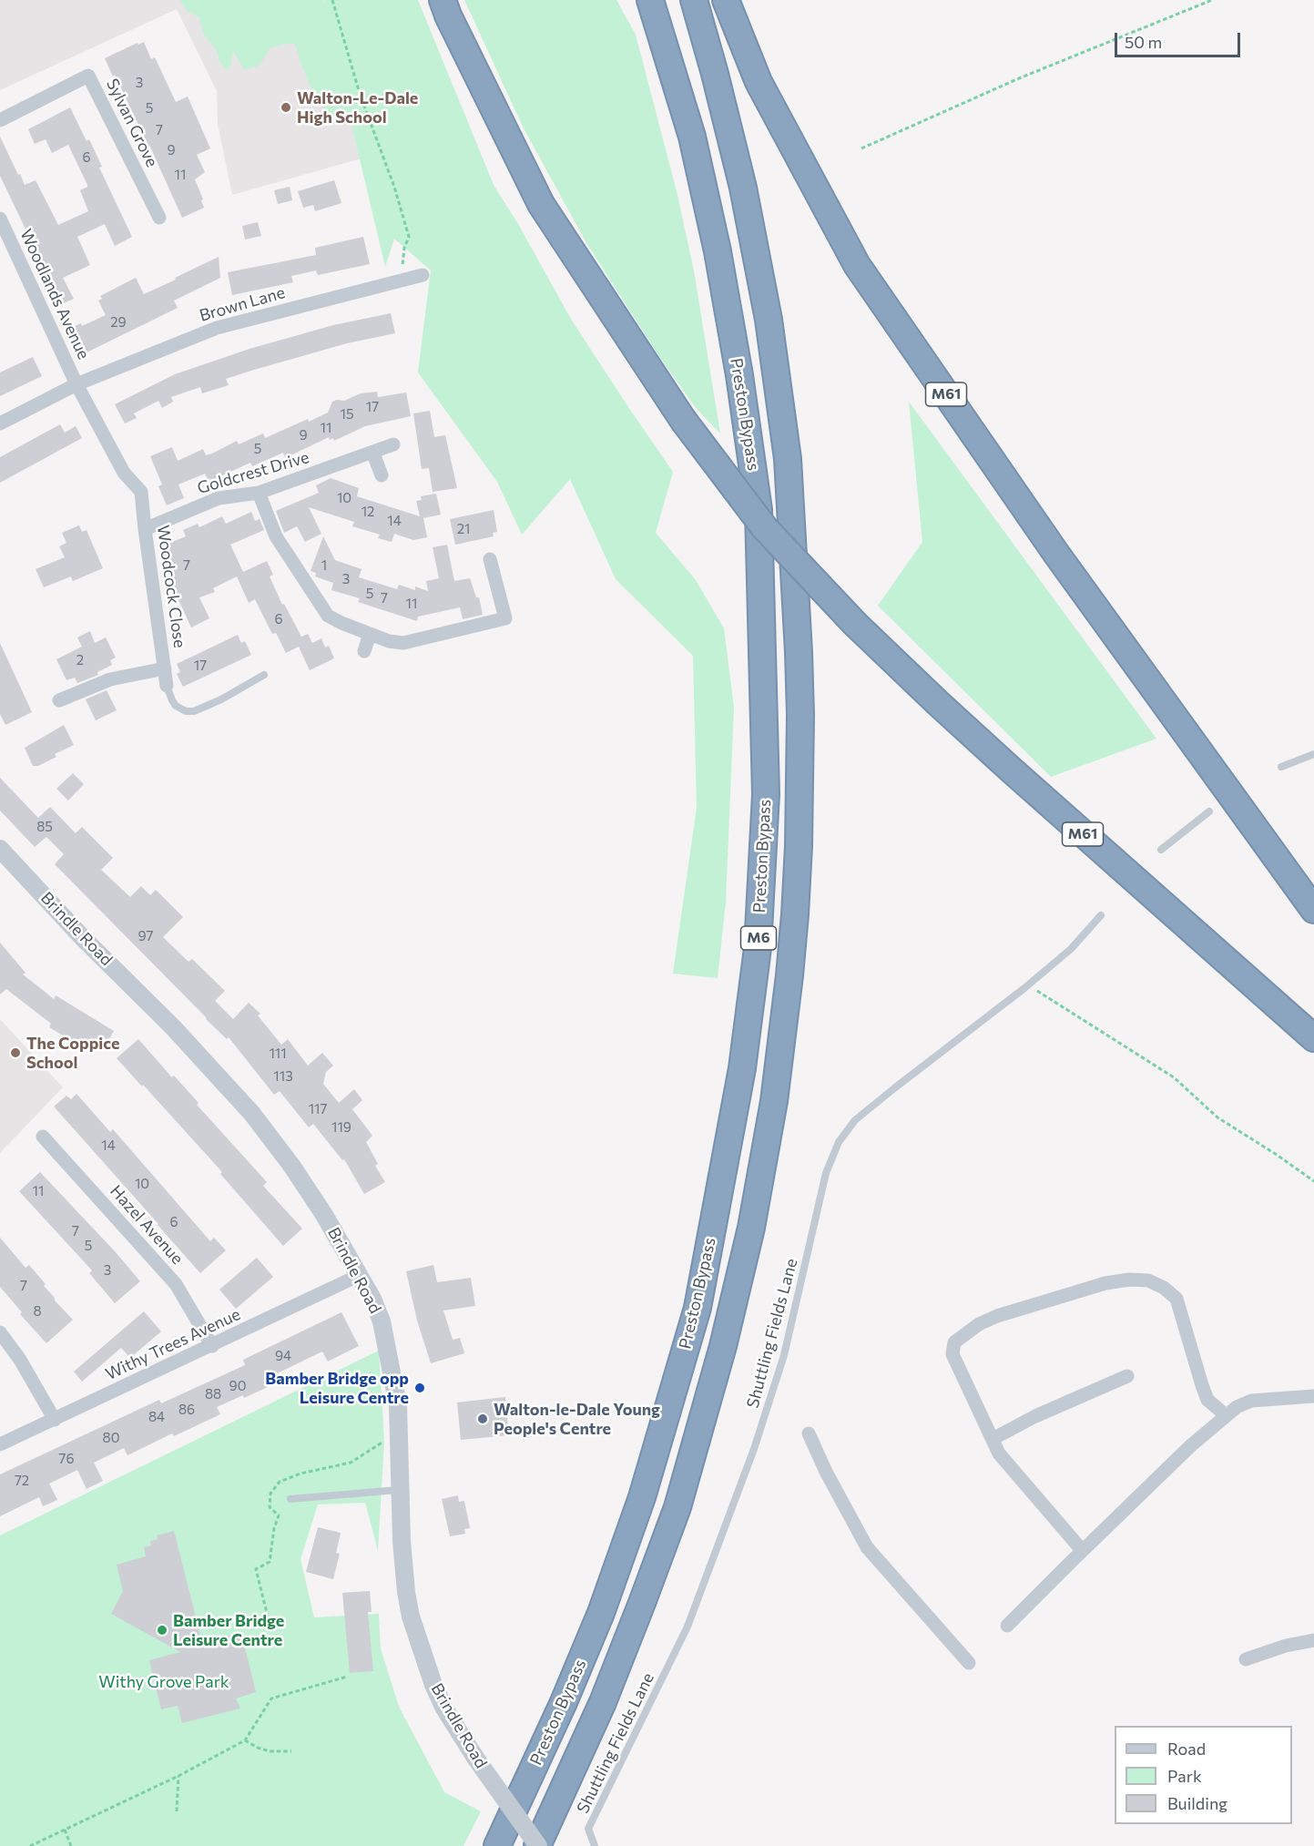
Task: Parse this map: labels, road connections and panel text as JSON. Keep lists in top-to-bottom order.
{
  "streets": {
    "highway": ["M61", "Preston Bypass", "M6"],
    "street": [
      "Sylvan Grove",
      "Woodlands Avenue",
      "Brown Lane",
      "Goldcrest Drive",
      "Woodcock Close",
      "Brindle Road",
      "Hazel Avenue",
      "Withy Trees Avenue"
    ],
    "lane": ["Shuttling Fields Lane"]
  },
  "crossings": [
    ["Woodlands Avenue", "Brown Lane"],
    ["Woodlands Avenue", "Woodcock Close"],
    ["Brown Lane", "Woodcock Close"],
    ["Goldcrest Drive", "Woodcock Close"],
    ["Brindle Road", "M6"],
    ["Brindle Road", "Withy Trees Avenue"],
    ["Hazel Avenue", "Withy Trees Avenue"]
  ],
  "parks": ["Withy Grove Park"],
  "places": [
    "Walton-Le-Dale High School",
    "The Coppice School",
    "Bamber Bridge opp Leisure Centre",
    "Walton-le-Dale Young People's Centre",
    "Bamber Bridge Leisure Centre"
  ],
  "house_numbers": [
    "3",
    "5",
    "7",
    "9",
    "6",
    "11",
    "29",
    "17",
    "15",
    "11",
    "9",
    "5",
    "10",
    "12",
    "14",
    "21",
    "7",
    "1",
    "3",
    "5",
    "7",
    "11",
    "6",
    "2",
    "17",
    "85",
    "97",
    "111",
    "113",
    "117",
    "119",
    "14",
    "10",
    "11",
    "6",
    "7",
    "5",
    "3",
    "7",
    "8",
    "94",
    "90",
    "88",
    "86",
    "84",
    "80",
    "76",
    "72"
  ],
  "legend": ["Road", "Park", "Building"],
  "scale_bar": "50 m"
}
